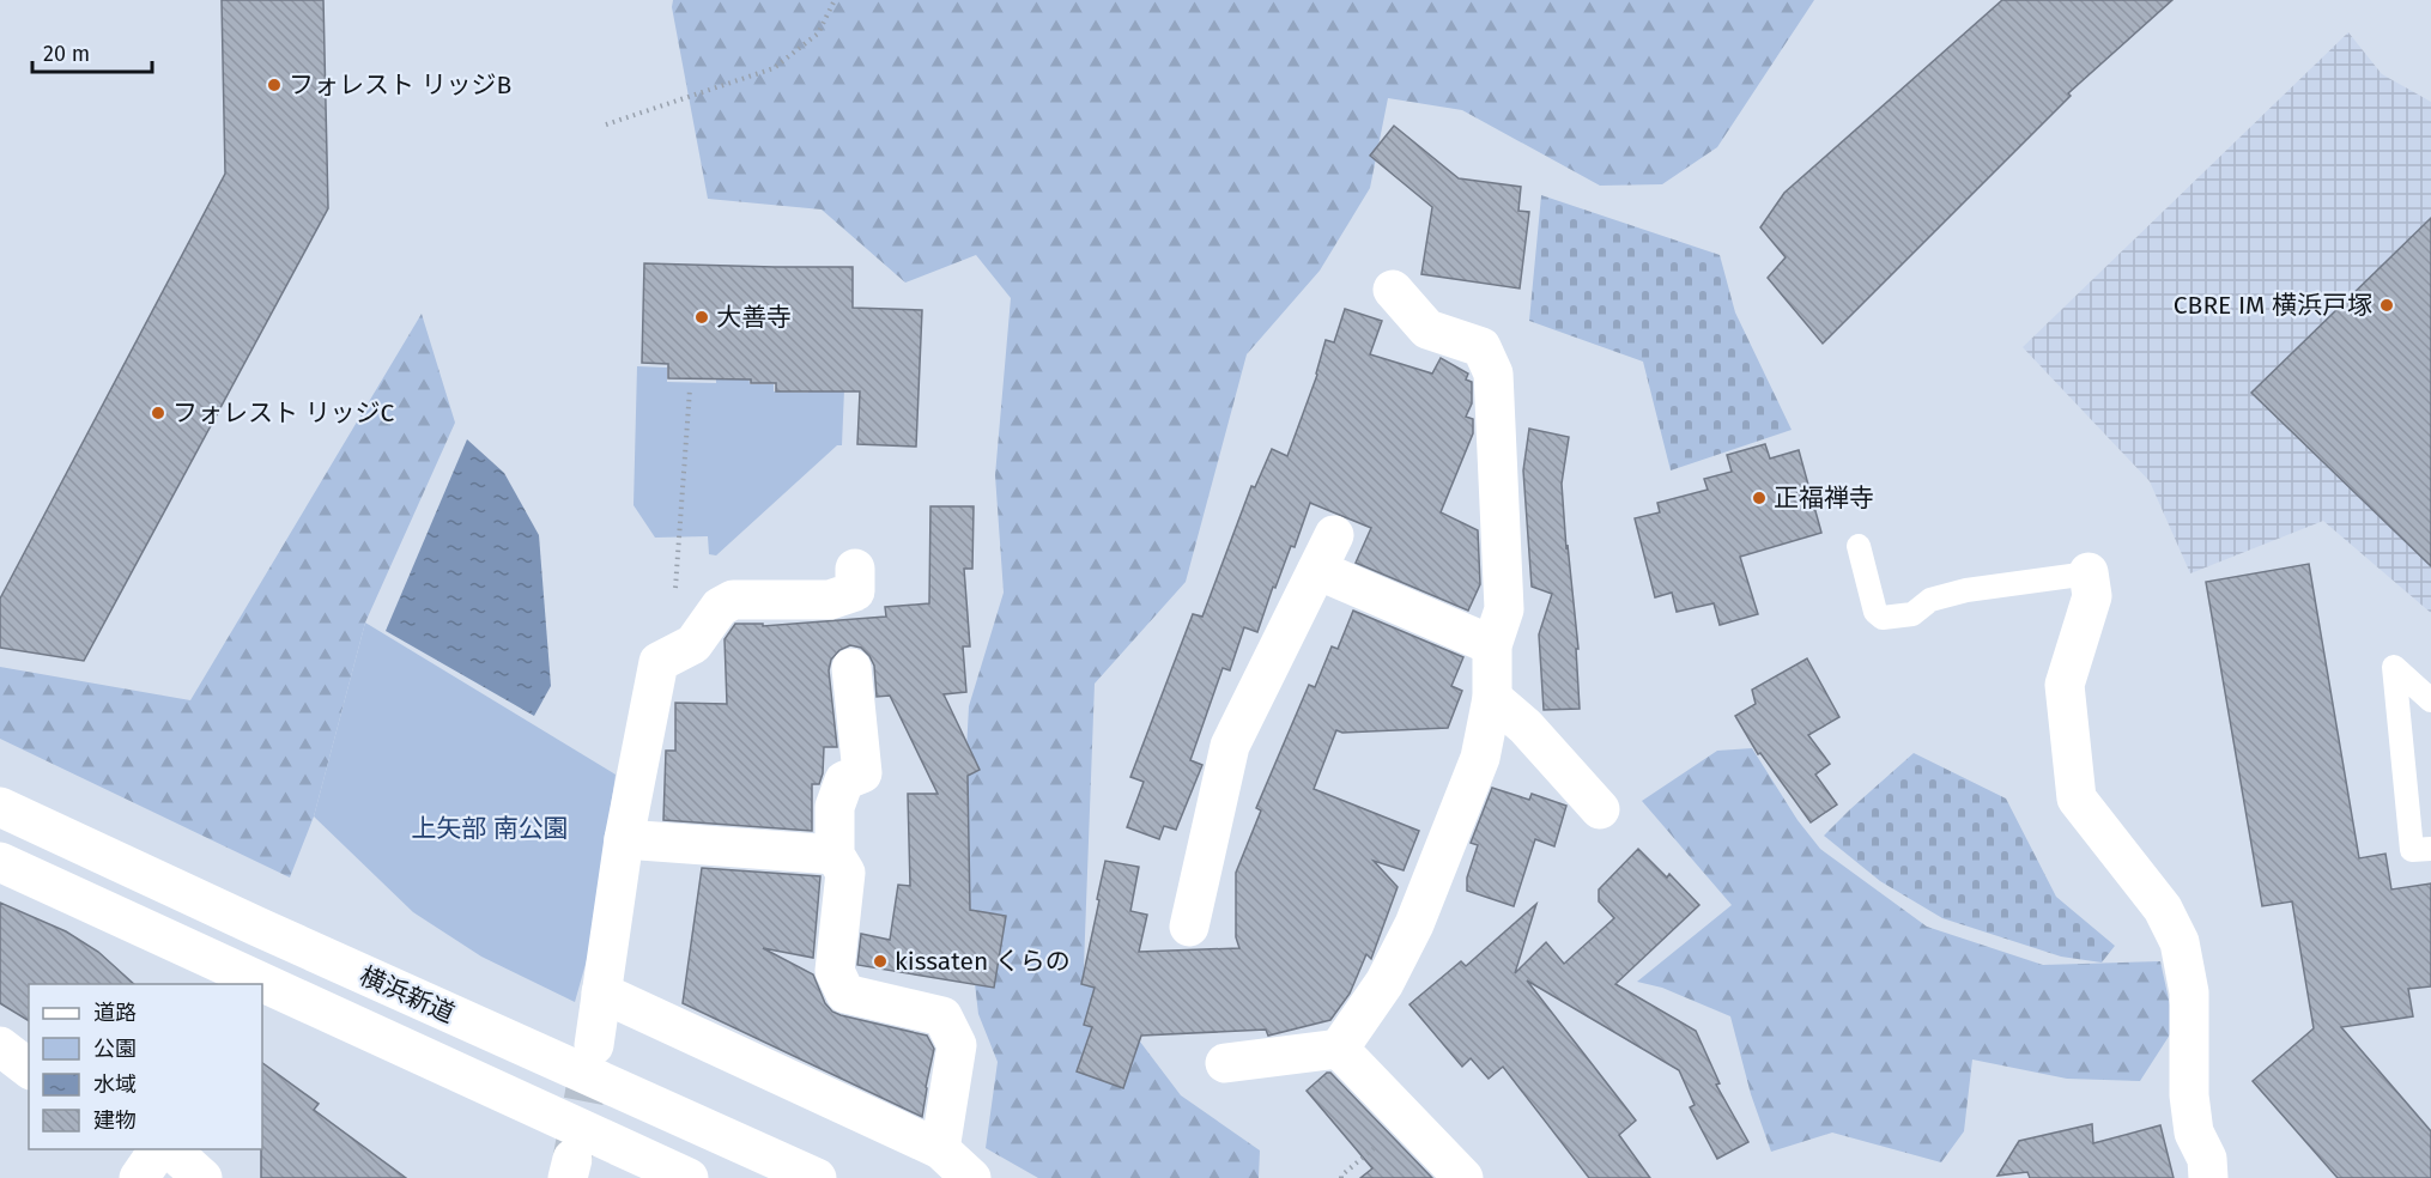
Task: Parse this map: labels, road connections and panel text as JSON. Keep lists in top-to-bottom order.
{
  "streets": {
    "main road": ["横浜新道"]
  },
  "parks": ["上矢部 南公園"],
  "places": [
    "フォレスト リッジB",
    "CBRE IM 横浜戸塚",
    "大善寺",
    "フォレスト リッジC",
    "正福禅寺",
    "kissaten くらの"
  ],
  "legend": [
    "道路",
    "公園",
    "水域",
    "建物"
  ],
  "scale_bar": "20 m"
}
